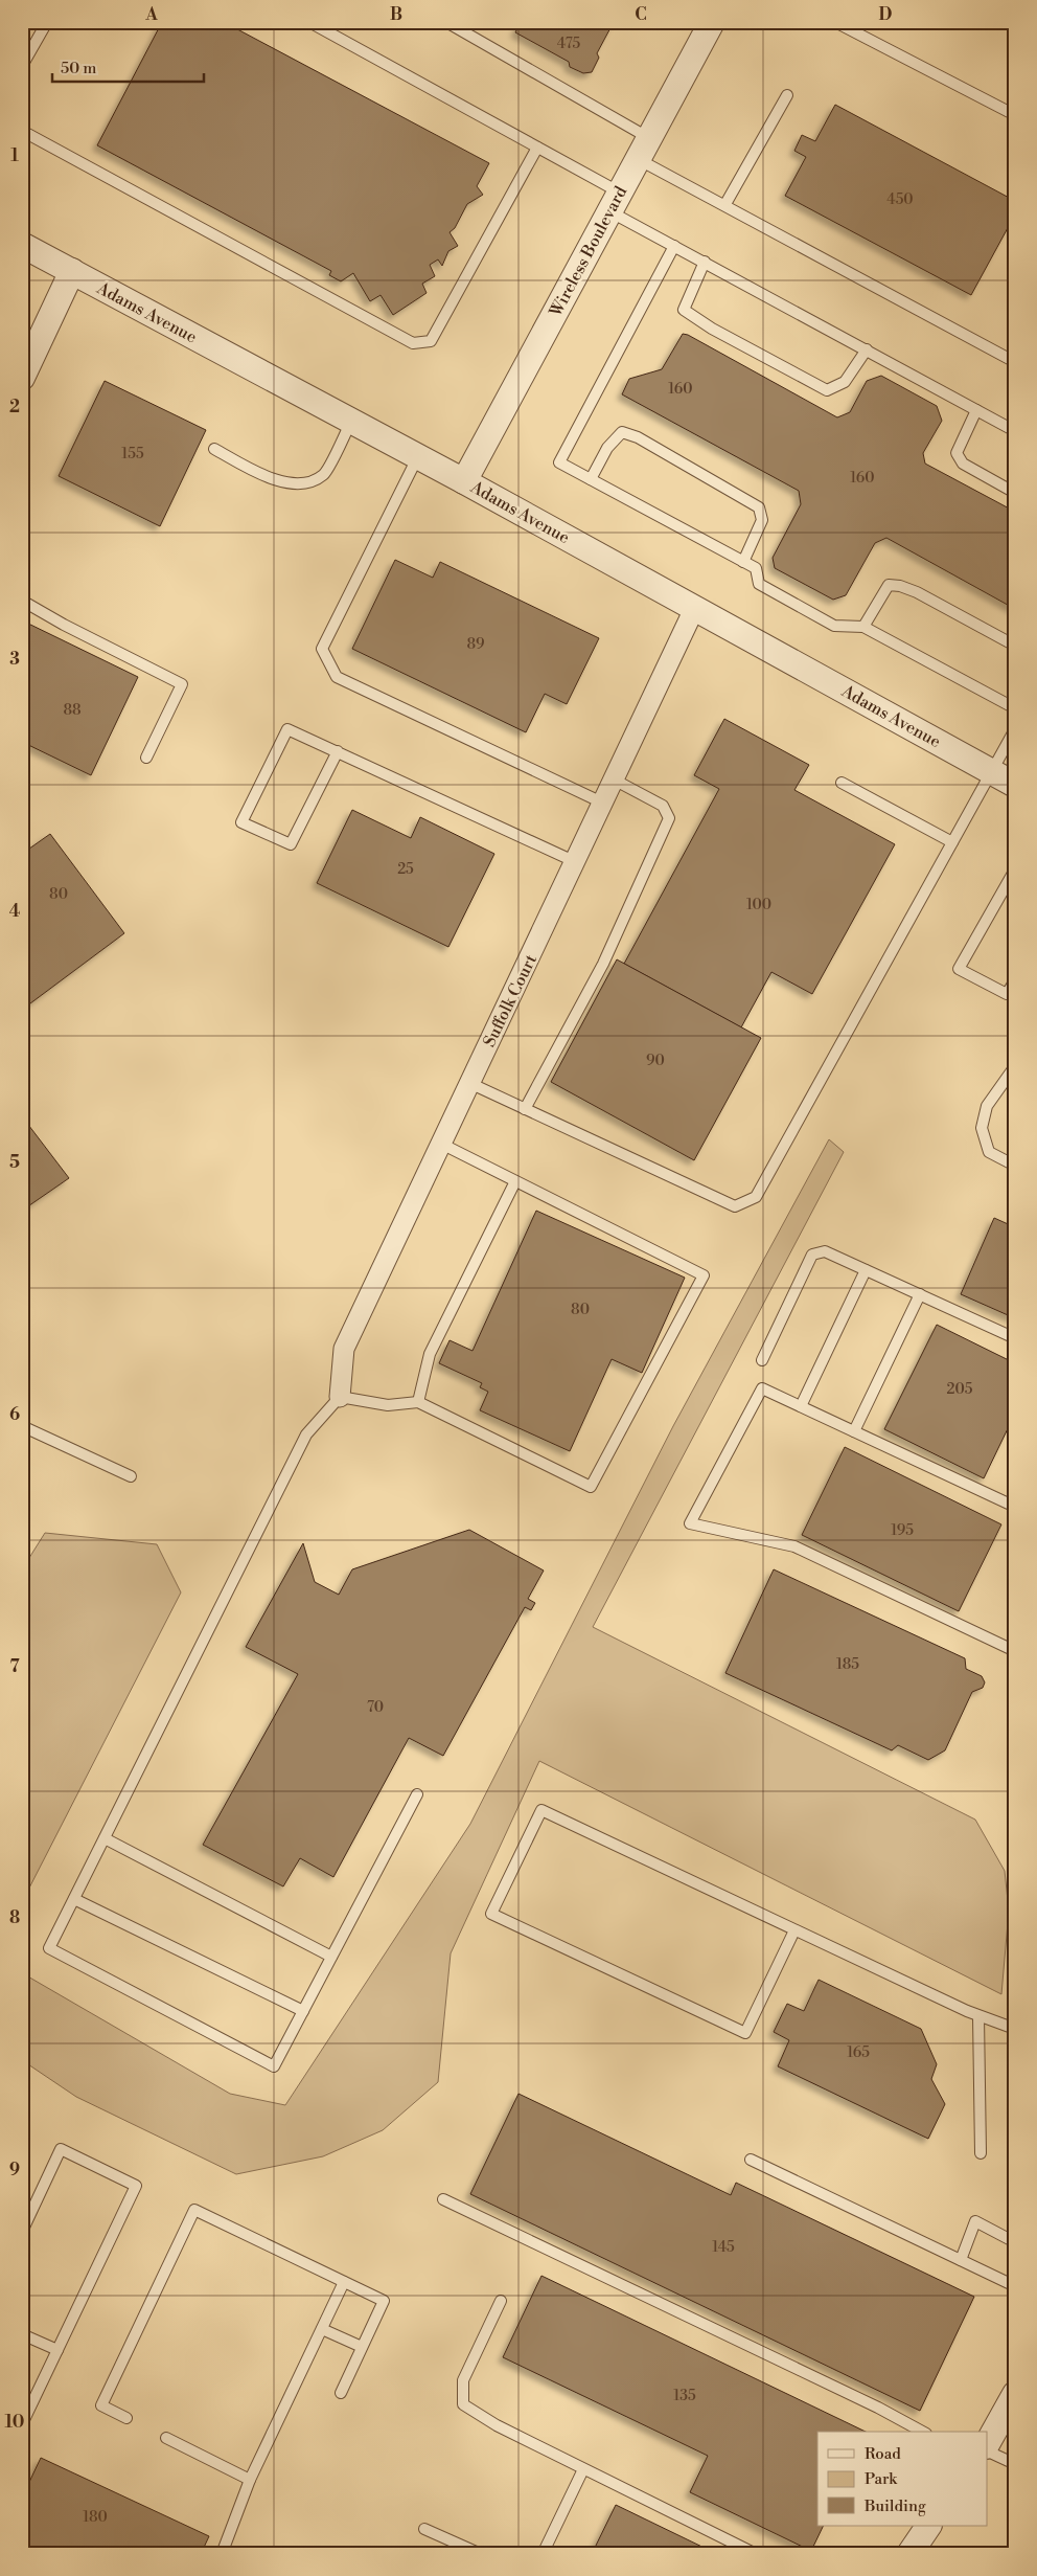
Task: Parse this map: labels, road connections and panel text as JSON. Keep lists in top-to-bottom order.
{
  "streets": {
    "street": ["Wireless Boulevard", "Adams Avenue", "Suffolk Court"]
  },
  "crossings": [
    ["Wireless Boulevard", "Adams Avenue"],
    ["Adams Avenue", "Suffolk Court"]
  ],
  "house_numbers": [
    "475",
    "450",
    "160",
    "155",
    "160",
    "89",
    "88",
    "25",
    "80",
    "100",
    "90",
    "80",
    "205",
    "195",
    "185",
    "70",
    "165",
    "145",
    "135",
    "180"
  ],
  "legend": ["Road", "Park", "Building"],
  "scale_bar": "50 m",
  "grid": {
    "columns": [
      "A",
      "B",
      "C",
      "D"
    ],
    "rows": [
      "1",
      "2",
      "3",
      "4",
      "5",
      "6",
      "7",
      "8",
      "9",
      "10"
    ]
  }
}
